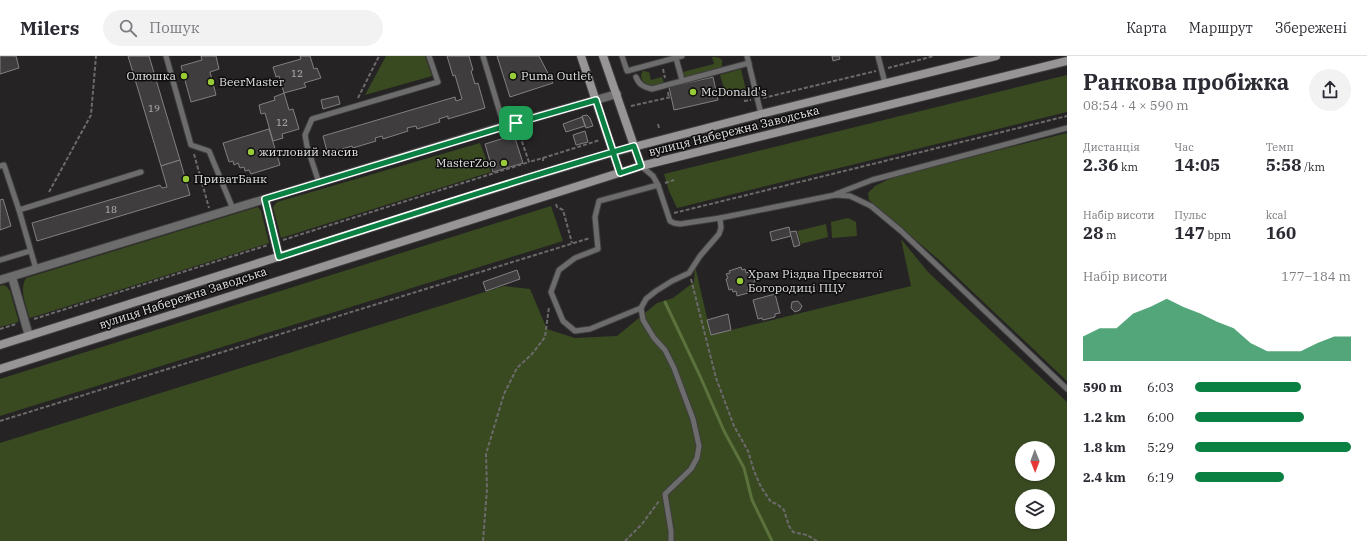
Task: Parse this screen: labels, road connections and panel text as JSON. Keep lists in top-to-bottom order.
{
  "streets": {
    "main road": ["вулиця Набережна Заводська"]
  },
  "places": [
    "Олюшка",
    "Puma Outlet",
    "BeerMaster",
    "McDonald's",
    "житловий масив",
    "MasterZoo",
    "ПриватБанк",
    "Храм Різдва Пресвятої Богородиці ПЦУ"
  ],
  "house_numbers": [
    "12",
    "19",
    "12",
    "18"
  ],
  "north": "bottom",
  "page": {
    "header": "Milers",
    "search": "Пошук",
    "nav": ["Карта", "Маршрут", "Збережені"],
    "heading": ["Ранкова пробіжка", "08:54 · 4 × 590 m"],
    "stats": [
      ["Дистанція", "2.36 km"],
      ["Час", "14:05"],
      ["Темп", "5:58 /km"],
      ["Набір висоти", "28 m"],
      ["Пульс", "147 bpm"],
      ["kcal", "160"]
    ],
    "chart": ["Набір висоти", "177–184 m"],
    "list": [
      {
        "name": "590 m",
        "note": "6:03"
      },
      {
        "name": "1.2 km",
        "note": "6:00"
      },
      {
        "name": "1.8 km",
        "note": "5:29"
      },
      {
        "name": "2.4 km",
        "note": "6:19"
      }
    ]
  }
}
